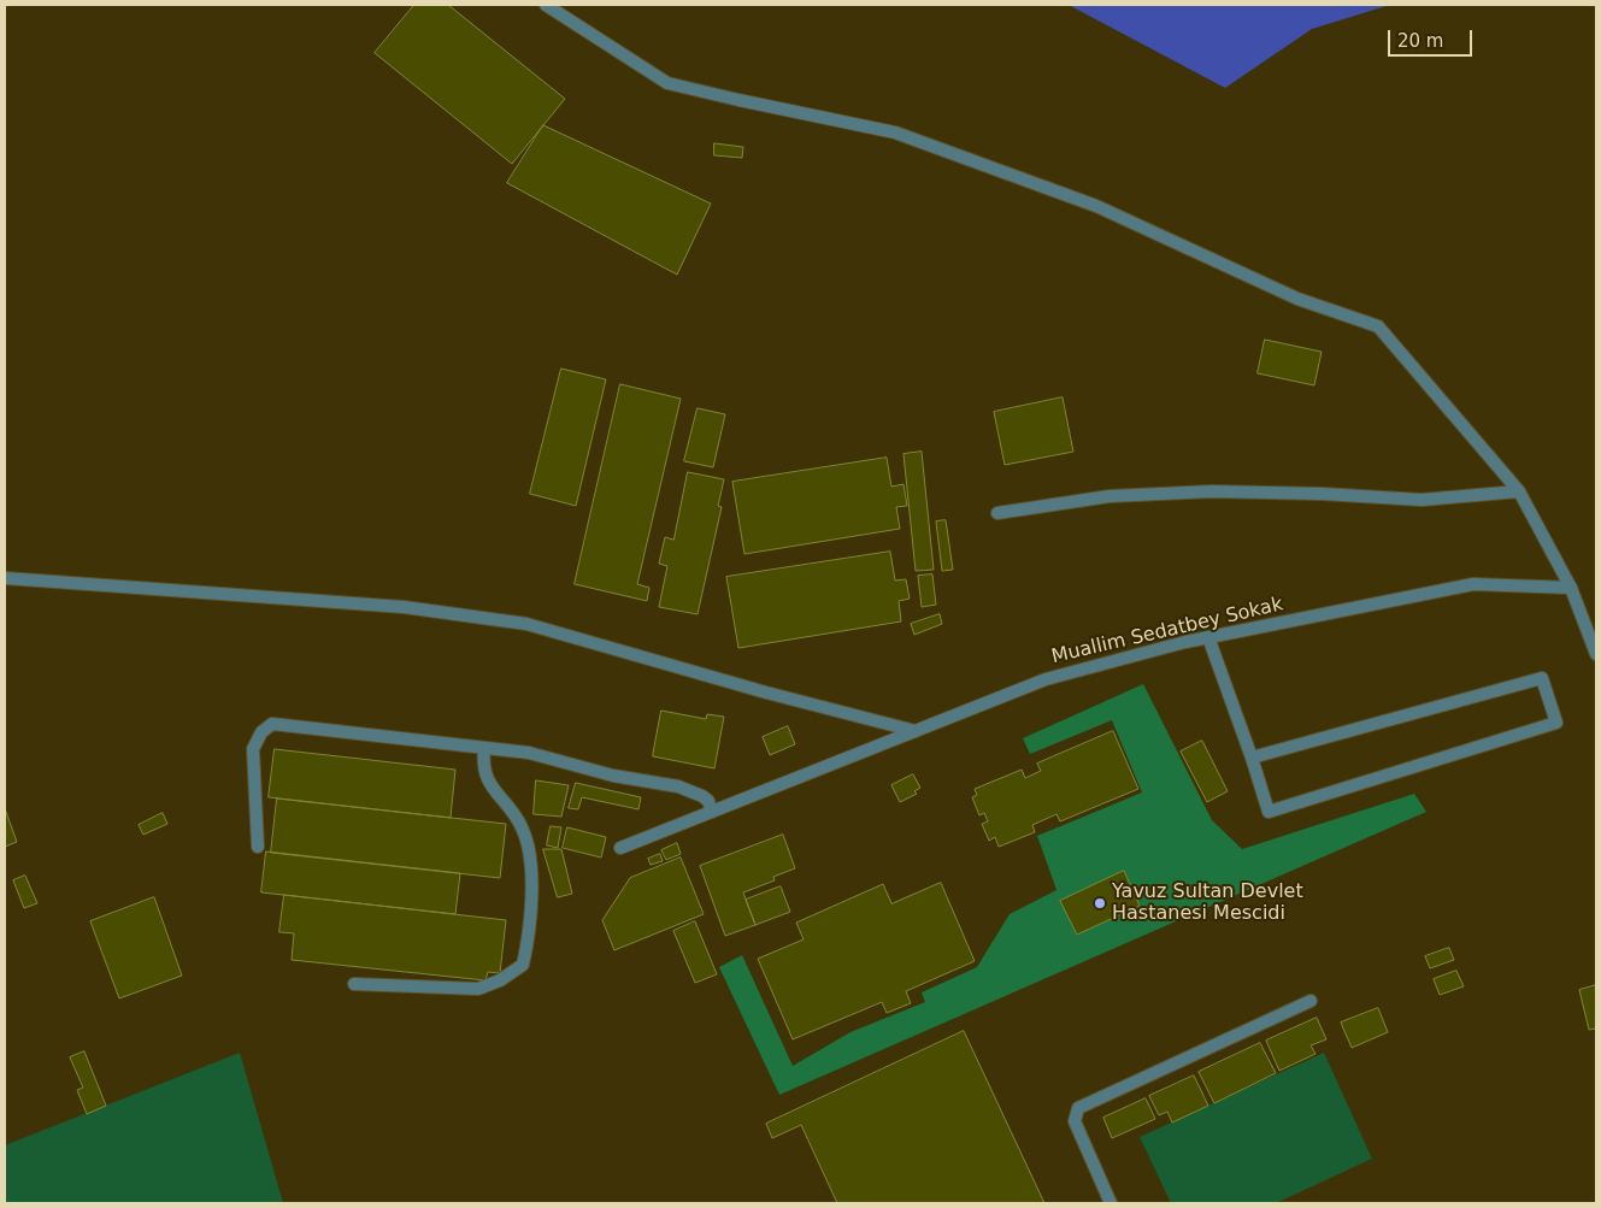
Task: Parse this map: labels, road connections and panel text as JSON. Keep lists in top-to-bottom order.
{
  "streets": {
    "street": ["Muallim Sedatbey Sokak"]
  },
  "places": ["Yavuz Sultan Devlet Hastanesi Mescidi"],
  "scale_bar": "20 m"
}
